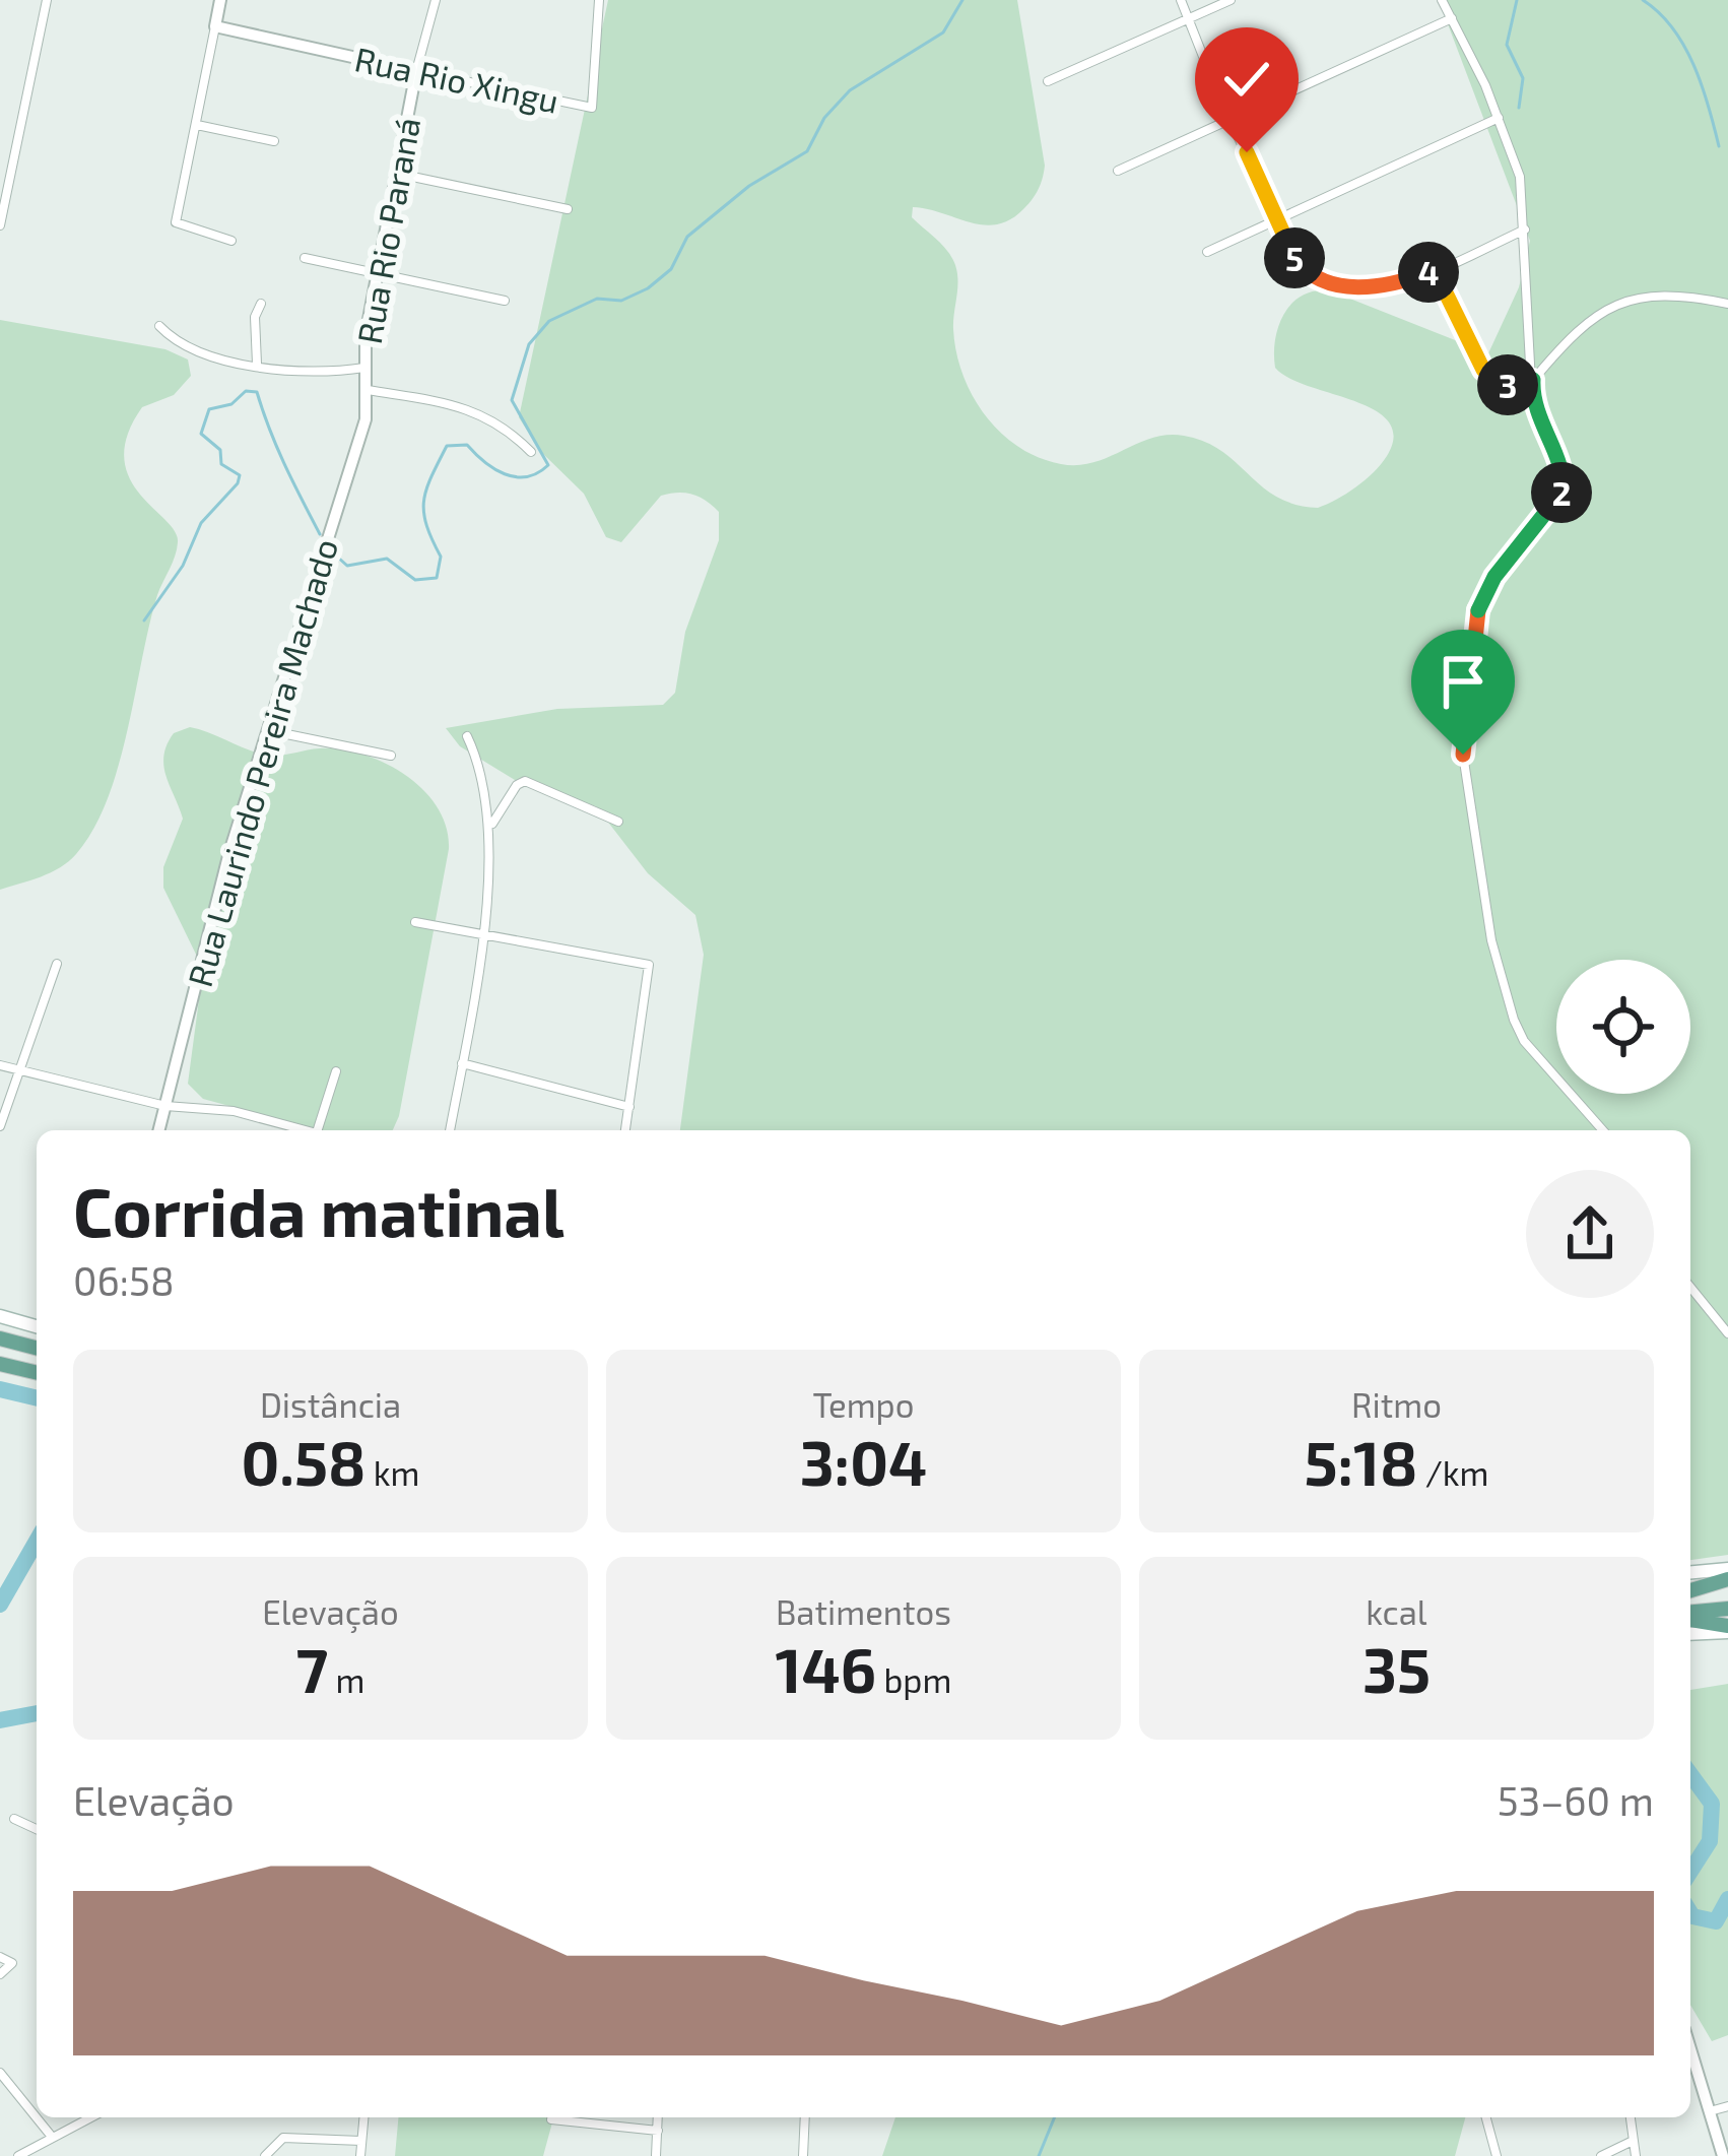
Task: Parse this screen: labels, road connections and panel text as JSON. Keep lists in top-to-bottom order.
{
  "streets": {
    "street": ["Rua Rio Xingu", "Rua Rio Paraná", "Rua Laurindo Pereira Machado"]
  },
  "crossings": [
    ["Rua Rio Xingu", "Rua Rio Paraná"],
    ["Rua Rio Paraná", "Rua Laurindo Pereira Machado"]
  ],
  "page": {
    "pins": [
      "5",
      "4",
      "3",
      "2"
    ],
    "heading": ["Corrida matinal", "06:58"],
    "stats": [
      ["Distância", "0.58 km"],
      ["Tempo", "3:04"],
      ["Ritmo", "5:18 /km"],
      ["Elevação", "7 m"],
      ["Batimentos", "146 bpm"],
      ["kcal", "35"]
    ],
    "chart": ["Elevação", "53–60 m"]
  }
}
